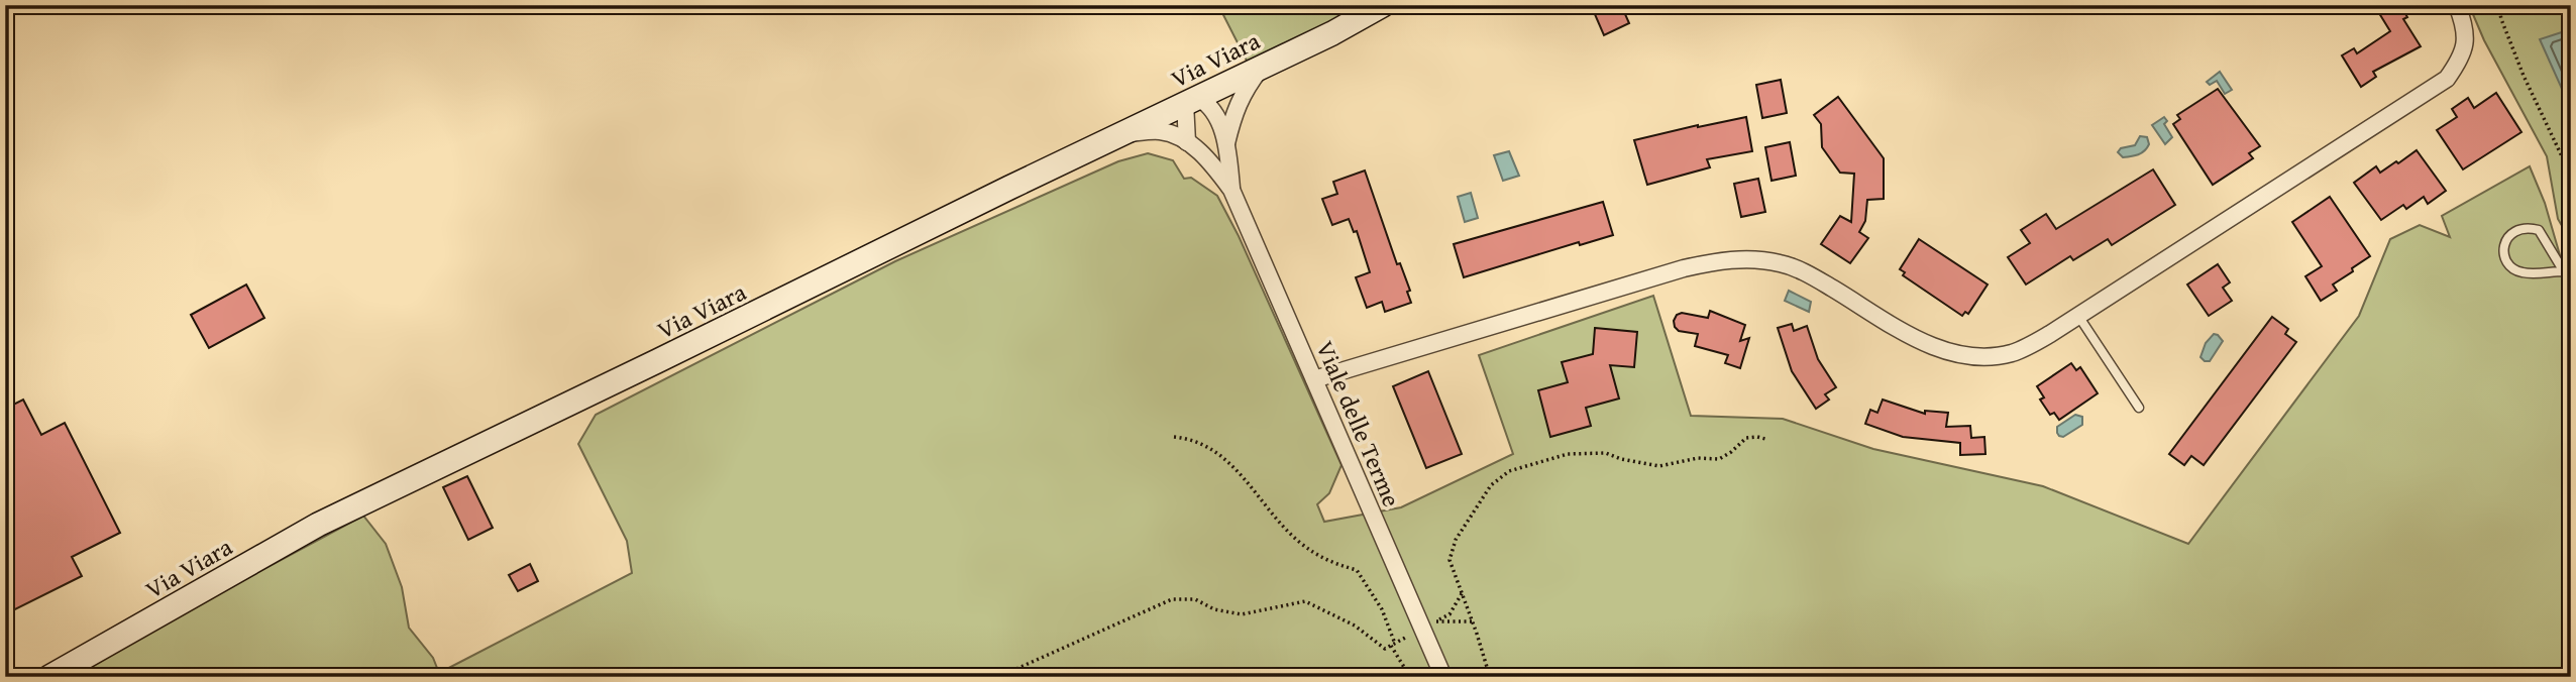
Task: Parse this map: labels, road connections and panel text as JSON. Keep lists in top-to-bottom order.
{
  "streets": {
    "main road": ["Via Viara"],
    "street": ["Viale delle Terme"]
  },
  "crossings": [
    ["Via Viara", "Viale delle Terme"]
  ]
}
